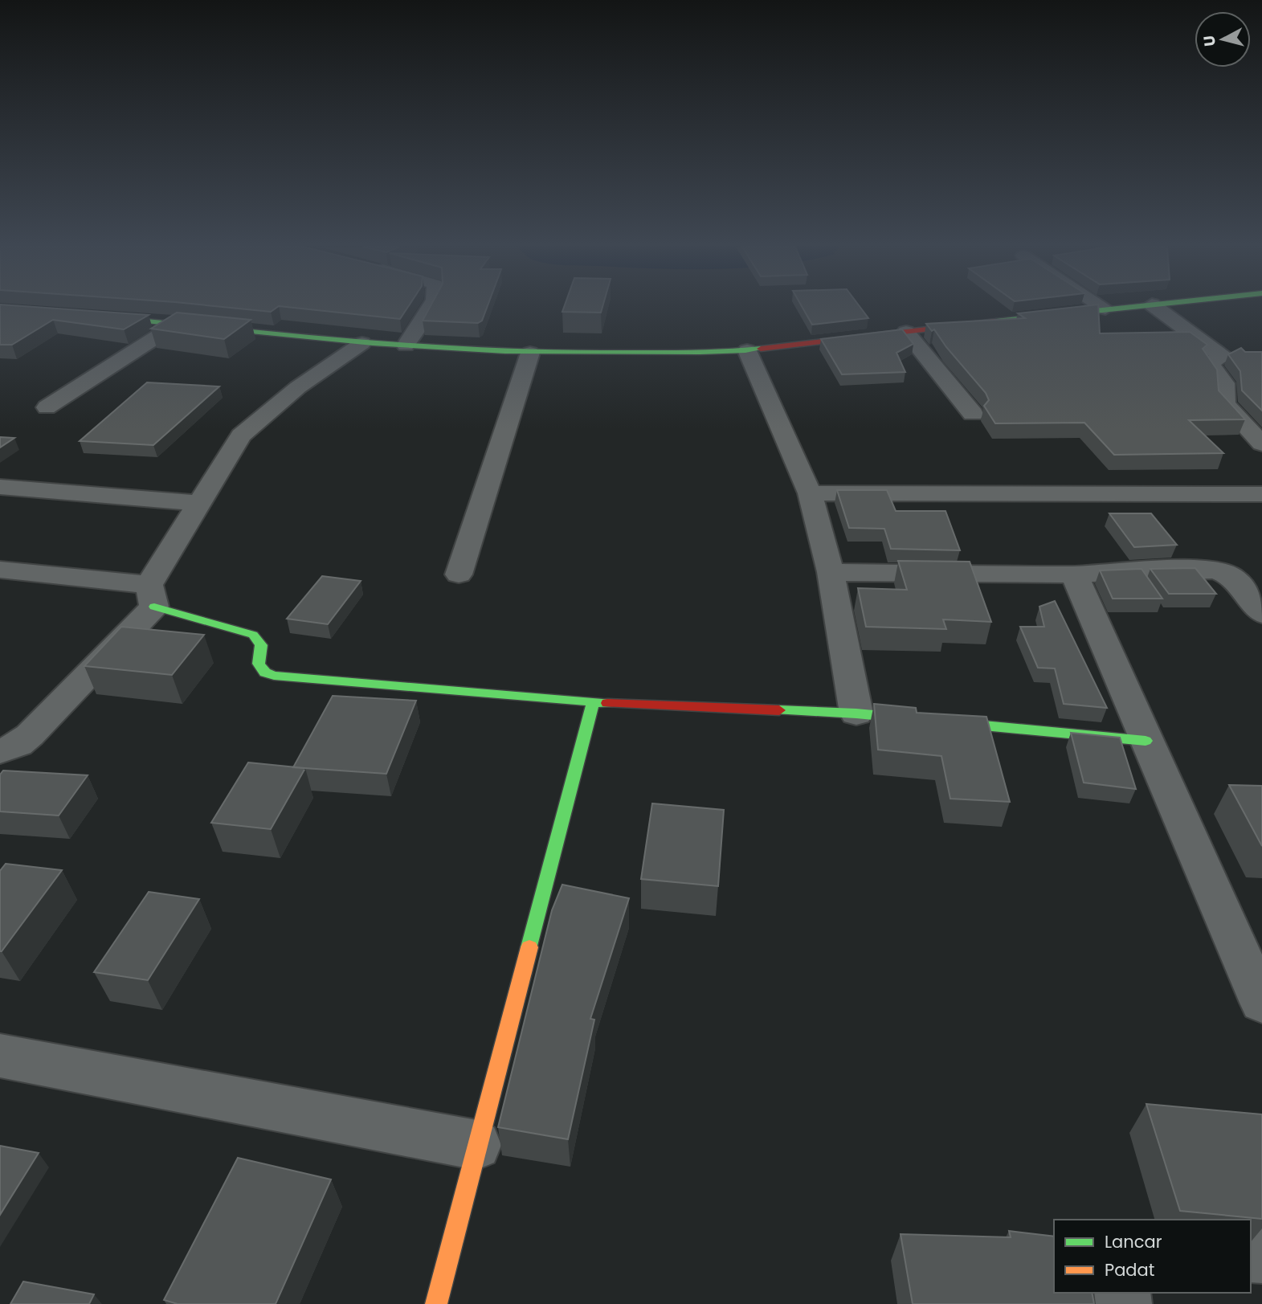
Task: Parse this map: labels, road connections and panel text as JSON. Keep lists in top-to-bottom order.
{
  "legend": ["Lancar", "Padat"],
  "north": "left"
}
